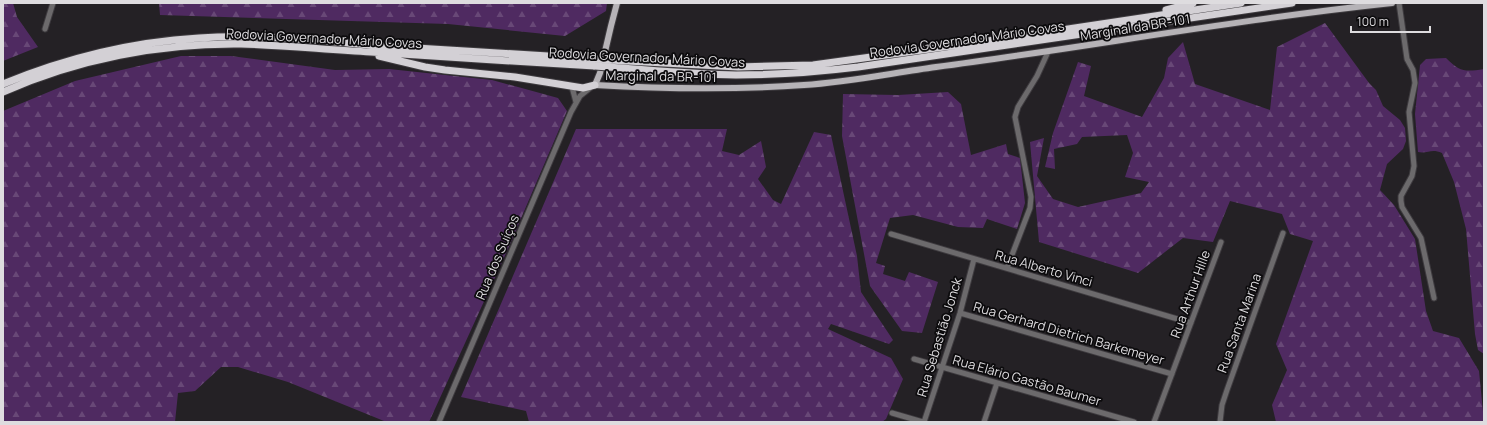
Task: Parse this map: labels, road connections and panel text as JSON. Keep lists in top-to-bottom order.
{
  "streets": {
    "highway": ["Rodovia Governador Mário Covas"],
    "main road": ["Marginal da BR-101"],
    "street": [
      "Rua dos Suíços",
      "Rua Alberto Vinci",
      "Rua Arthur Hille",
      "Rua Santa Marina",
      "Rua Gerhard Dietrich Barkemeyer",
      "Rua Sebastião Jonck",
      "Rua Elário Gastão Baumer"
    ]
  },
  "crossings": [
    ["Marginal da BR-101", "Rua dos Suíços"],
    ["Rua Alberto Vinci", "Rua Arthur Hille"],
    ["Rua Alberto Vinci", "Rua Sebastião Jonck"],
    ["Rua Arthur Hille", "Rua Gerhard Dietrich Barkemeyer"],
    ["Rua Gerhard Dietrich Barkemeyer", "Rua Sebastião Jonck"],
    ["Rua Sebastião Jonck", "Rua Elário Gastão Baumer"]
  ],
  "scale_bar": "100 m"
}
